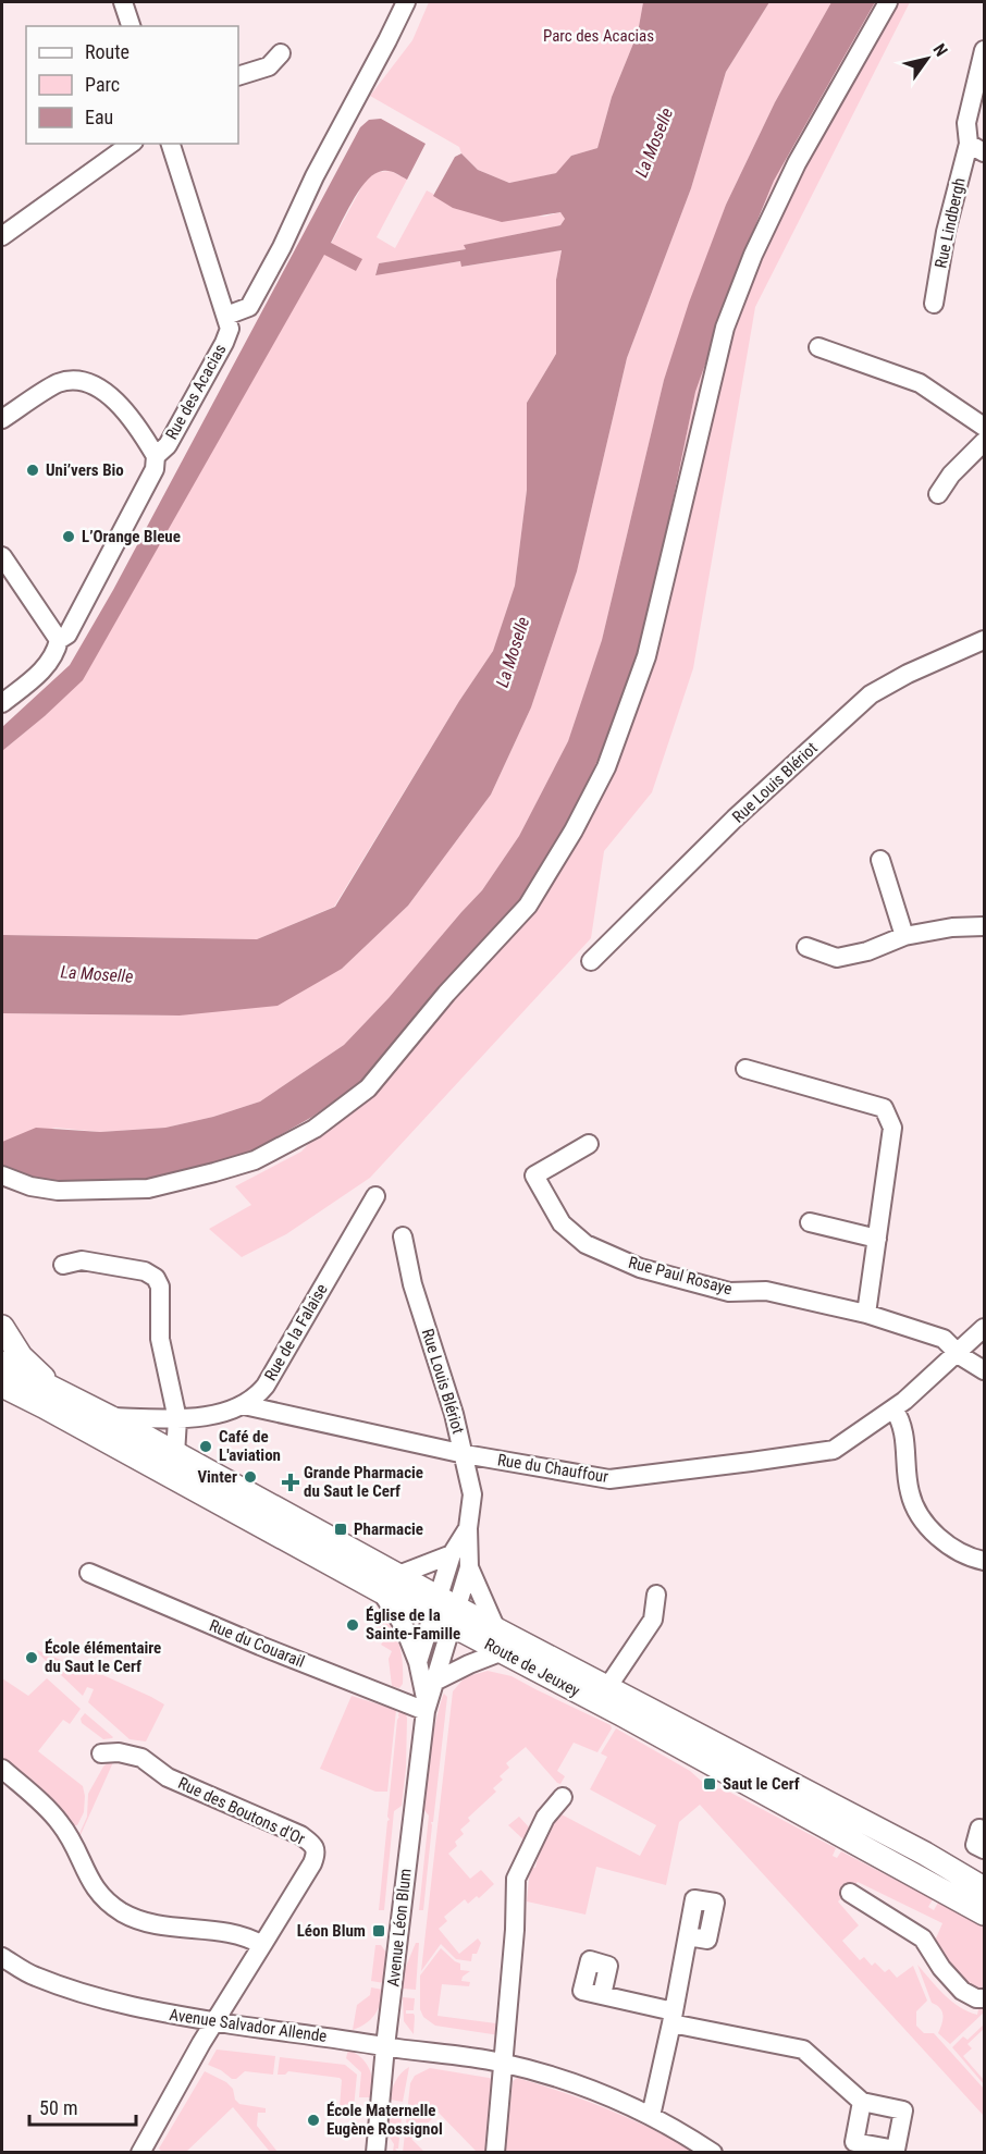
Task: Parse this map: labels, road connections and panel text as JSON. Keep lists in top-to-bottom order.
{
  "streets": {
    "main road": ["Route de Jeuxey"],
    "street": [
      "Rue Lindbergh",
      "Rue des Acacias",
      "Rue Louis Blériot",
      "Rue Paul Rosaye",
      "Rue de la Falaise",
      "Rue du Chauffour",
      "Rue du Couarail",
      "Rue des Boutons d'Or",
      "Avenue Léon Blum",
      "Avenue Salvador Allende"
    ]
  },
  "crossings": [
    ["Rue Louis Blériot", "Rue du Chauffour"],
    ["Rue Louis Blériot", "Route de Jeuxey"],
    ["Rue Louis Blériot", "Avenue Léon Blum"],
    ["Rue Paul Rosaye", "Rue du Chauffour"],
    ["Rue de la Falaise", "Rue du Chauffour"],
    ["Rue de la Falaise", "Route de Jeuxey"],
    ["Rue du Couarail", "Avenue Léon Blum"],
    ["Route de Jeuxey", "Avenue Léon Blum"],
    ["Rue des Boutons d'Or", "Avenue Salvador Allende"],
    ["Avenue Léon Blum", "Avenue Salvador Allende"]
  ],
  "water": ["La Moselle"],
  "parks": ["Parc des Acacias"],
  "places": {
    "other": [
      "Uni’vers Bio",
      "L’Orange Bleue",
      "Café de L'aviation",
      "Vinter",
      "Église de la Sainte-Famille",
      "École élémentaire du Saut le Cerf",
      "École Maternelle Eugène Rossignol"
    ],
    "health": ["Grande Pharmacie du Saut le Cerf"],
    "transit": ["Pharmacie", "Saut le Cerf", "Léon Blum"]
  },
  "legend": ["Route", "Parc", "Eau"],
  "scale_bar": "50 m",
  "north": "top right"
}
